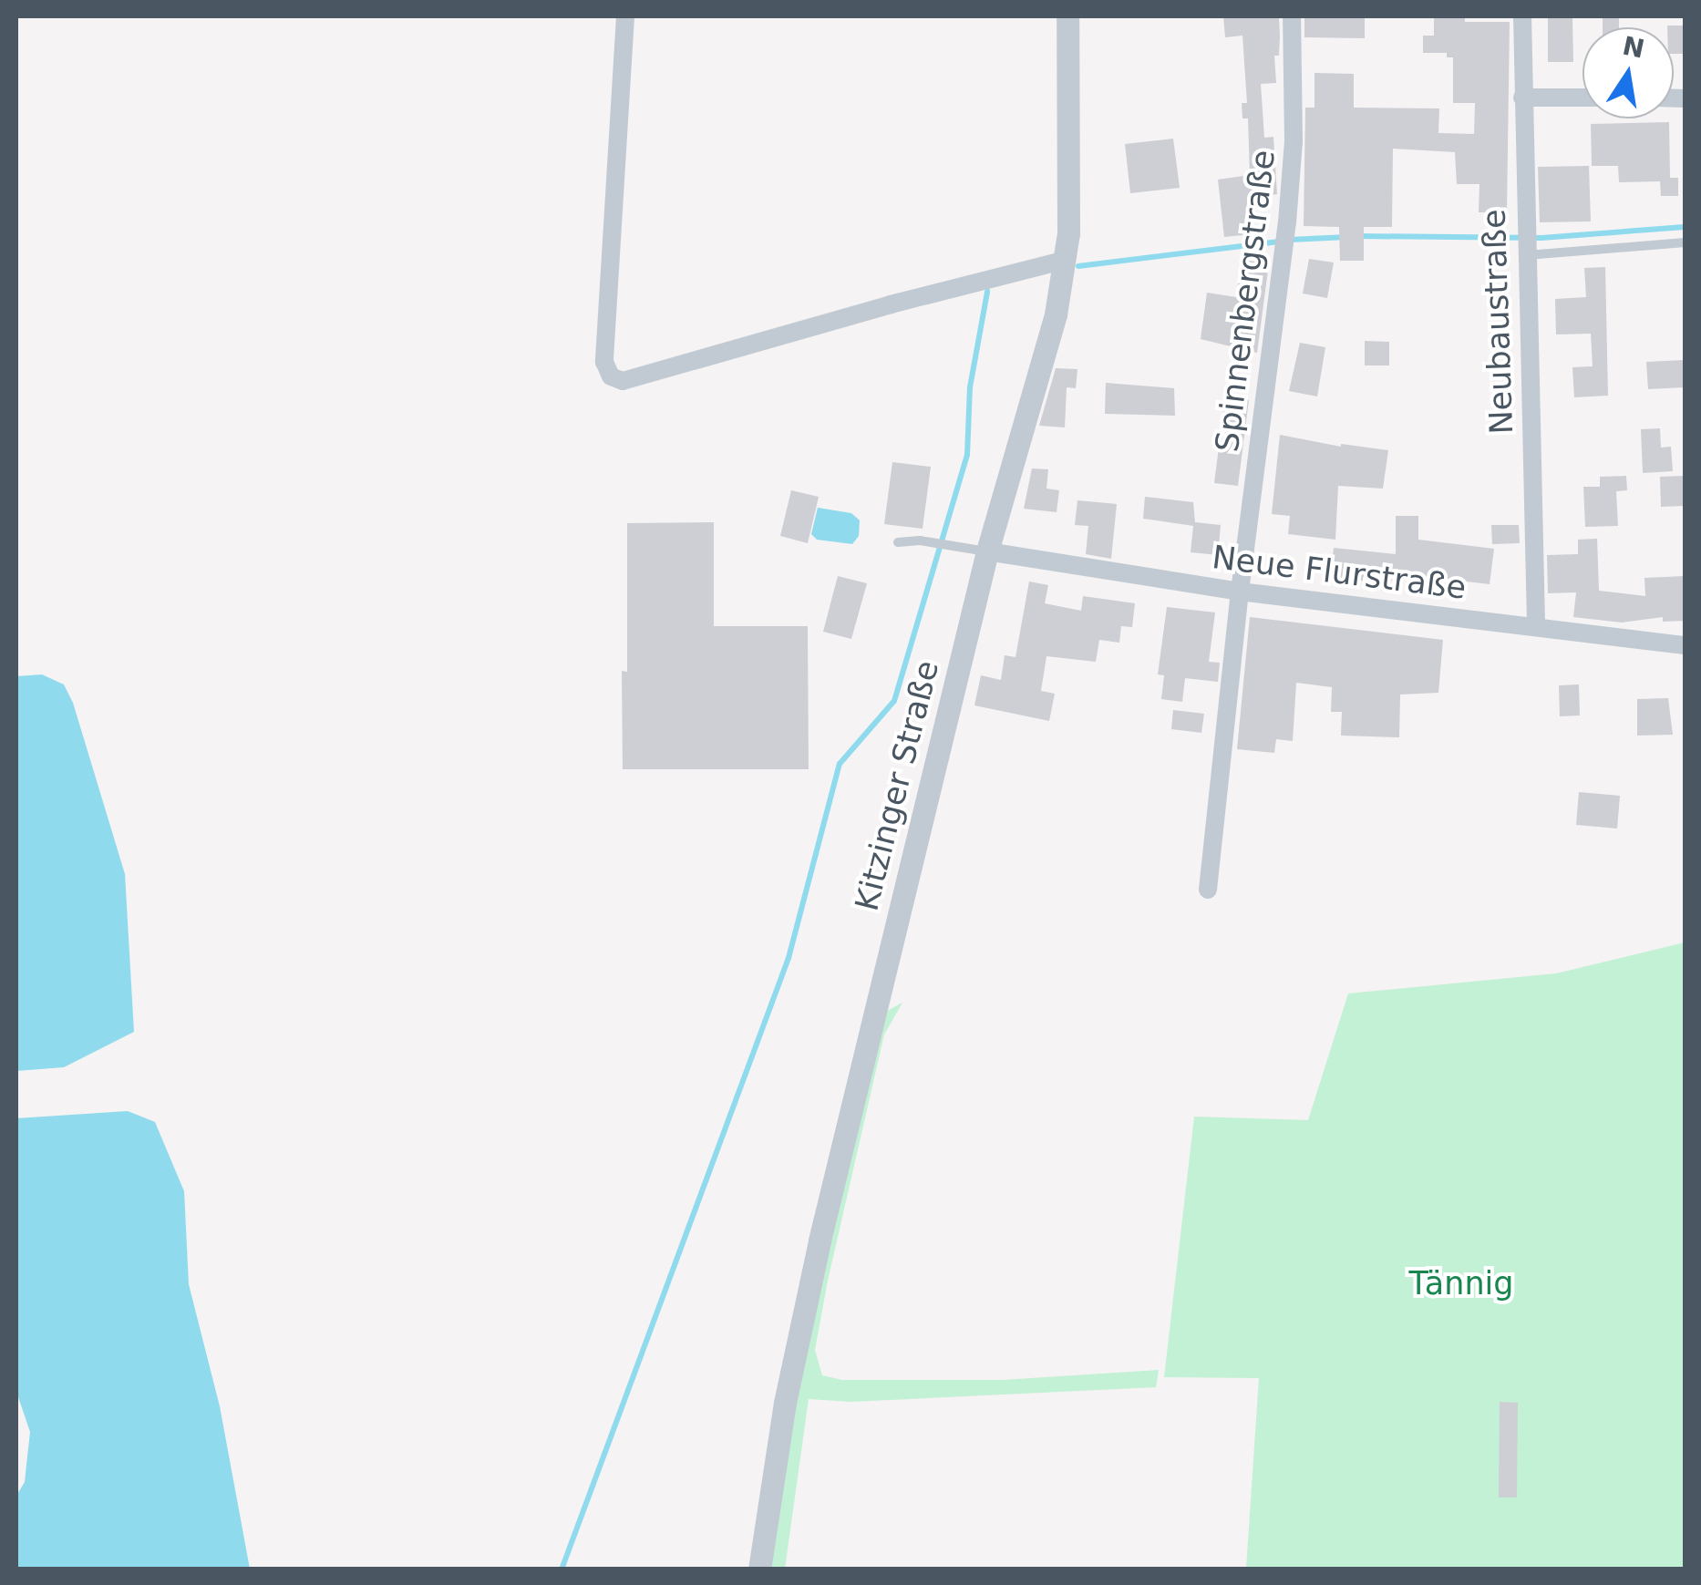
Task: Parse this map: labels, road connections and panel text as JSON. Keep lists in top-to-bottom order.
{
  "streets": {
    "street": [
      "Spinnenbergstraße",
      "Neubaustraße",
      "Neue Flurstraße",
      "Kitzinger Straße"
    ]
  },
  "crossings": [
    ["Spinnenbergstraße", "Neue Flurstraße"],
    ["Neubaustraße", "Neue Flurstraße"],
    ["Neue Flurstraße", "Kitzinger Straße"]
  ],
  "parks": ["Tännig"],
  "north": "top"
}
